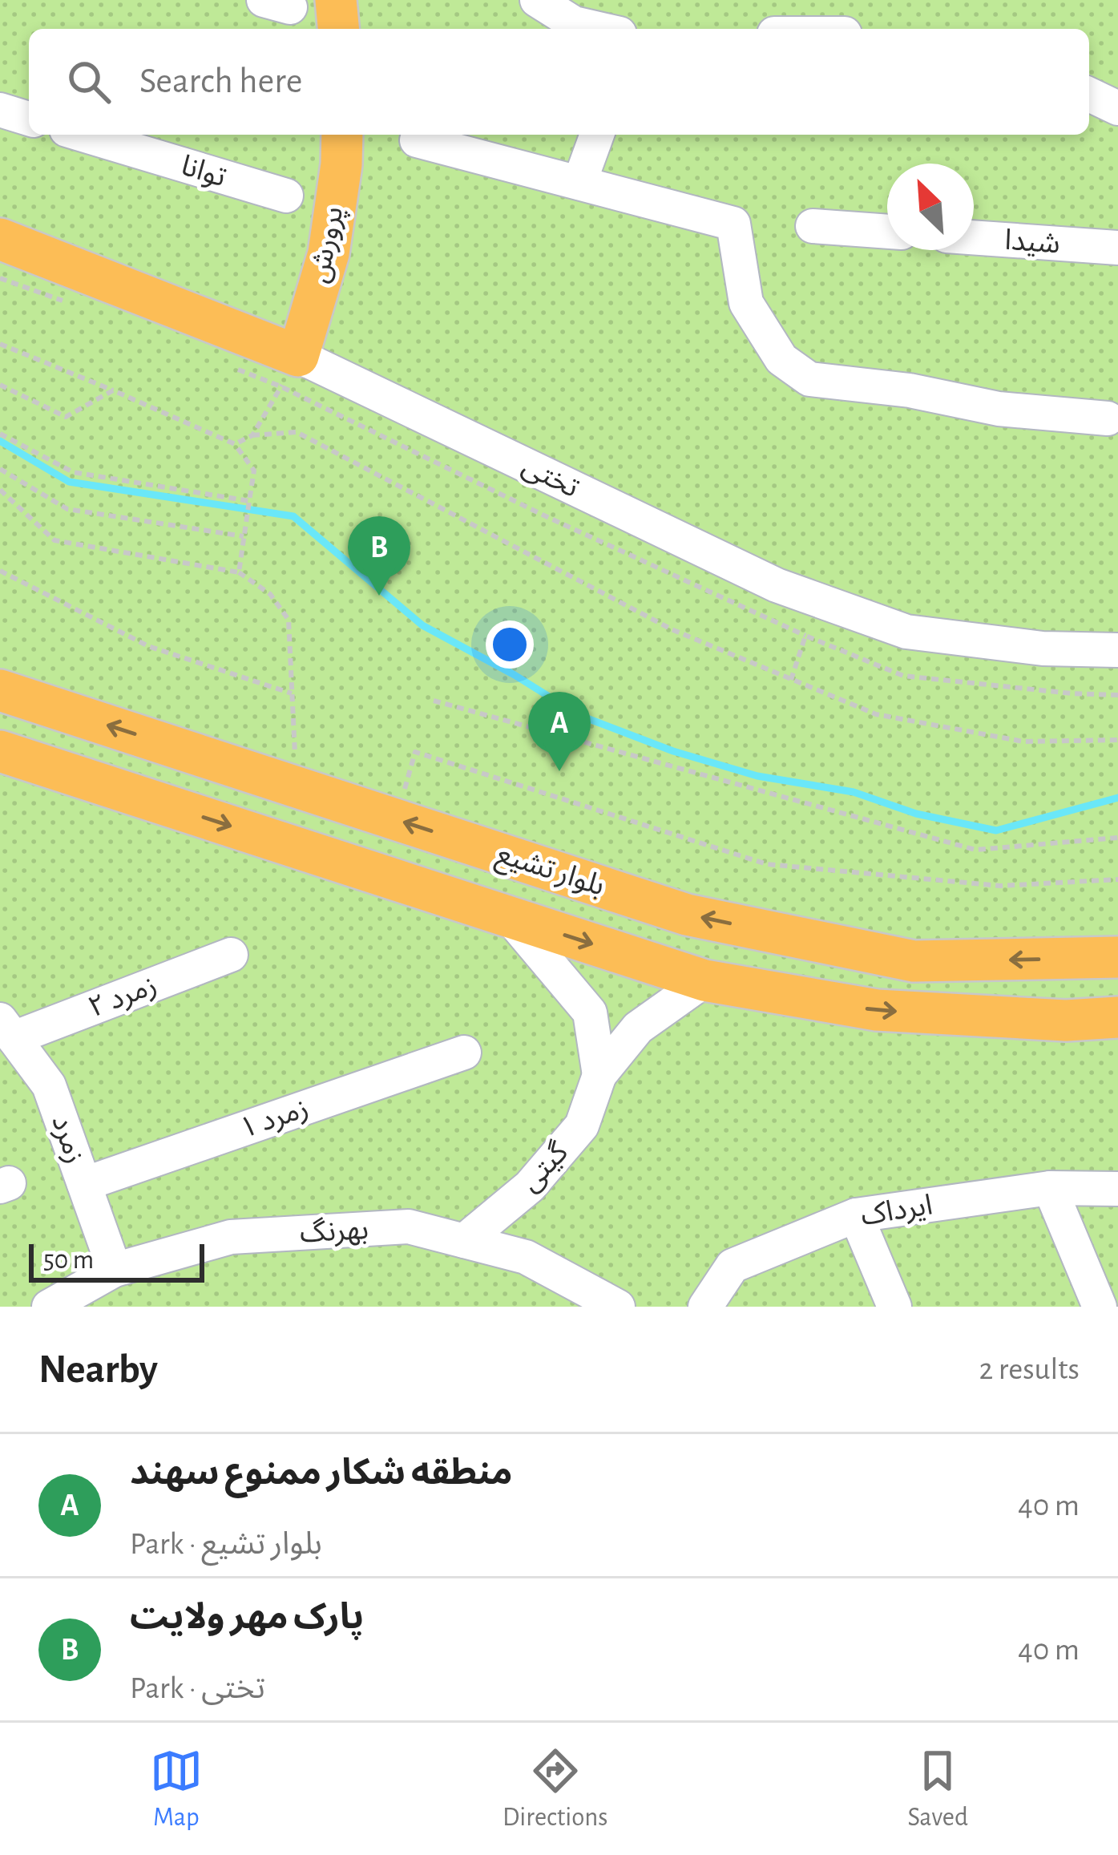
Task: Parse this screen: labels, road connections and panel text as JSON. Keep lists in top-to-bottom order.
{
  "streets": {
    "main road": ["پرورش", "تختی", "بلوار تشیع"],
    "street": [
      "توانا",
      "شیدا",
      "زمرد ۲",
      "زمرد ۱",
      "زمرد",
      "گیتی",
      "ایرداک",
      "بهرنگ"
    ]
  },
  "crossings": [
    ["پرورش", "تختی"],
    ["بلوار تشیع", "گیتی"],
    ["زمرد ۲", "زمرد"],
    ["زمرد ۱", "زمرد"],
    ["زمرد", "بهرنگ"],
    ["گیتی", "بهرنگ"]
  ],
  "scale_bar": "50 m",
  "north": "top left",
  "page": {
    "search": "Search here",
    "pins": ["B", "A"],
    "scale": "50 m",
    "heading": ["Nearby", "2 results"],
    "list": [
      {
        "mark": "A",
        "name": "منطقه شکار ممنوع سهند",
        "note": "Park · بلوار تشیع",
        "value": "40 m"
      },
      {
        "mark": "B",
        "name": "پارک مهر ولایت",
        "note": "Park · تختی",
        "value": "40 m"
      }
    ],
    "nav": ["Map", "Directions", "Saved"]
  }
}
